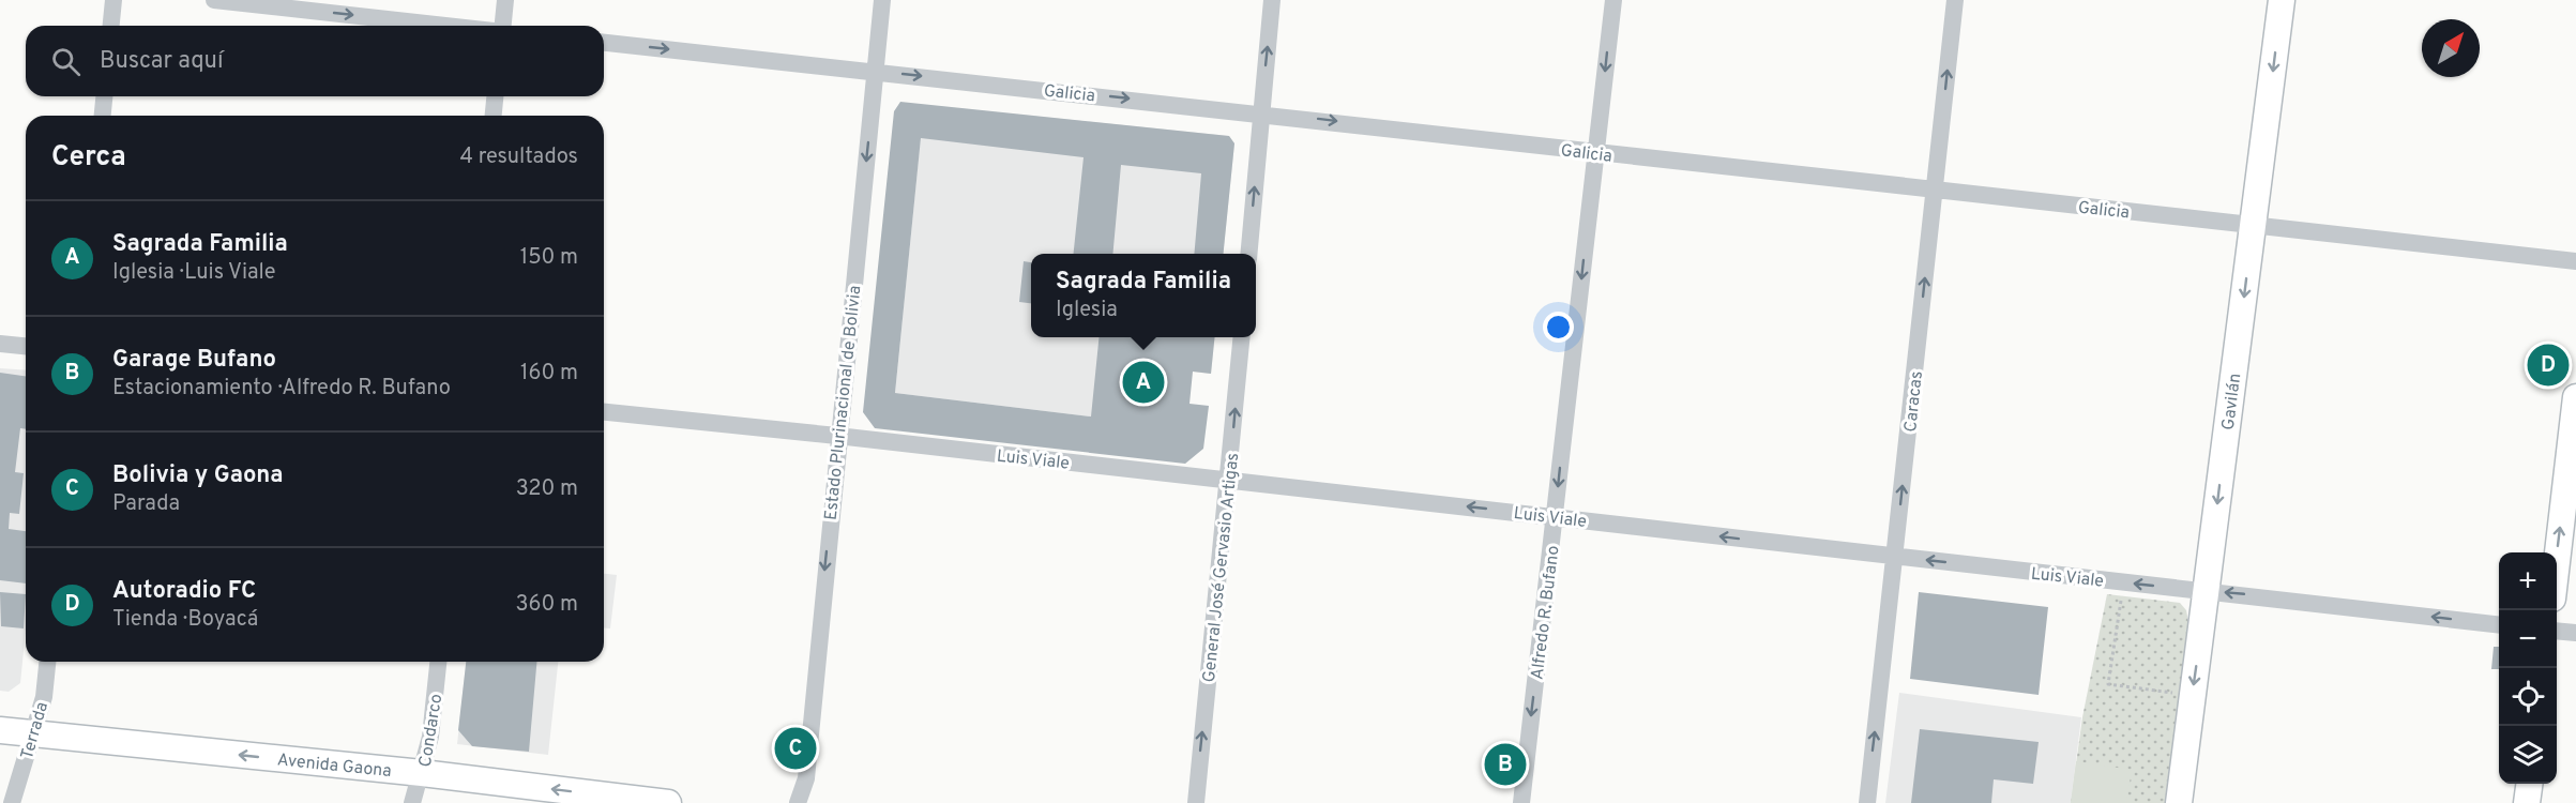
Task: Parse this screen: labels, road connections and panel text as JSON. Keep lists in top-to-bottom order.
{
  "streets": {
    "street": [
      "Galicia",
      "Caracas",
      "Gavilán",
      "Estado Plurinacional de Bolivia",
      "Luis Viale",
      "General José Gervasio Artigas",
      "Alfredo R. Bufano",
      "Terrada",
      "Condarco",
      "Avenida Gaona"
    ]
  },
  "crossings": [
    ["Galicia", "Caracas"],
    ["Galicia", "Gavilán"],
    ["Galicia", "Estado Plurinacional de Bolivia"],
    ["Galicia", "Alfredo R. Bufano"],
    ["Caracas", "Luis Viale"],
    ["Gavilán", "Luis Viale"],
    ["Estado Plurinacional de Bolivia", "Luis Viale"],
    ["Luis Viale", "General José Gervasio Artigas"],
    ["Luis Viale", "Alfredo R. Bufano"],
    ["Terrada", "Avenida Gaona"],
    ["Condarco", "Avenida Gaona"]
  ],
  "one_way": [
    "Galicia",
    "Caracas",
    "Gavilán",
    "Estado Plurinacional de Bolivia",
    "Luis Viale",
    "General José Gervasio Artigas",
    "Alfredo R. Bufano",
    "Avenida Gaona"
  ],
  "north": "top right",
  "page": {
    "search": "Buscar aquí",
    "heading": ["Cerca", "4 resultados"],
    "list": [
      {
        "mark": "A",
        "name": "Sagrada Familia",
        "note": "Iglesia · Luis Viale",
        "value": "150 m"
      },
      {
        "mark": "B",
        "name": "Garage Bufano",
        "note": "Estacionamiento · Alfredo R. Bufano",
        "value": "160 m"
      },
      {
        "mark": "C",
        "name": "Bolivia y Gaona",
        "note": "Parada",
        "value": "320 m"
      },
      {
        "mark": "D",
        "name": "Autoradio FC",
        "note": "Tienda · Boyacá",
        "value": "360 m"
      }
    ],
    "popup": ["Sagrada Familia", "Iglesia"],
    "pins": [
      "D",
      "A",
      "C",
      "B"
    ],
    "map_buttons": ["+", "−"]
  }
}
